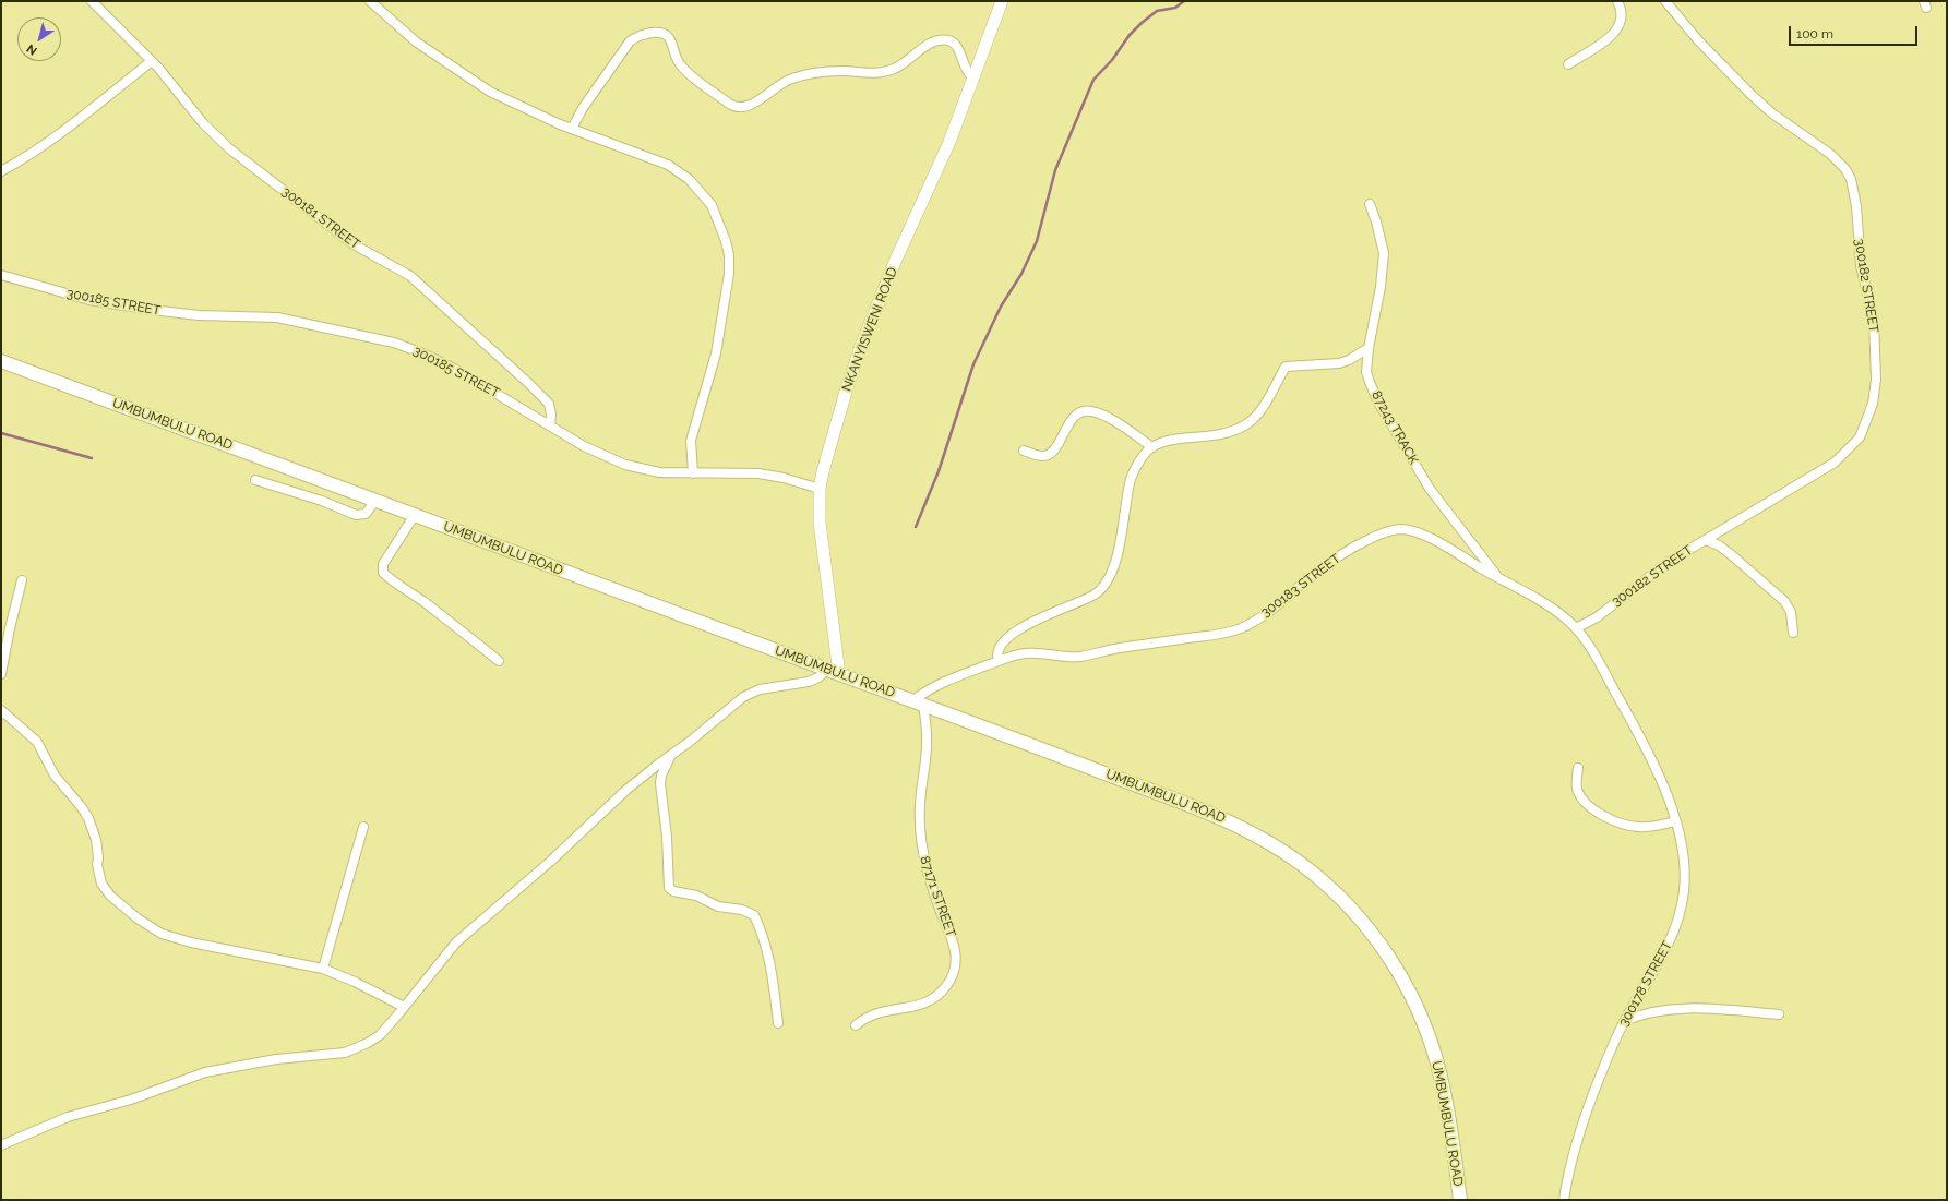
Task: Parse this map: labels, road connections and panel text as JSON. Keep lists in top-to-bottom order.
{
  "streets": {
    "main road": ["UMBUMBULU ROAD"],
    "street": [
      "300181 STREET",
      "300182 STREET",
      "300185 STREET",
      "NKANYISWENI ROAD",
      "87243 TRACK",
      "300183 STREET",
      "87171 STREET",
      "300178 STREET"
    ]
  },
  "crossings": [
    ["300181 STREET", "300185 STREET"],
    ["300182 STREET", "300183 STREET"],
    ["300182 STREET", "300178 STREET"],
    ["300185 STREET", "NKANYISWENI ROAD"],
    ["NKANYISWENI ROAD", "UMBUMBULU ROAD"],
    ["UMBUMBULU ROAD", "87171 STREET"],
    ["87243 TRACK", "300183 STREET"],
    ["300183 STREET", "300178 STREET"]
  ],
  "scale_bar": "100 m",
  "north": "bottom left"
}
